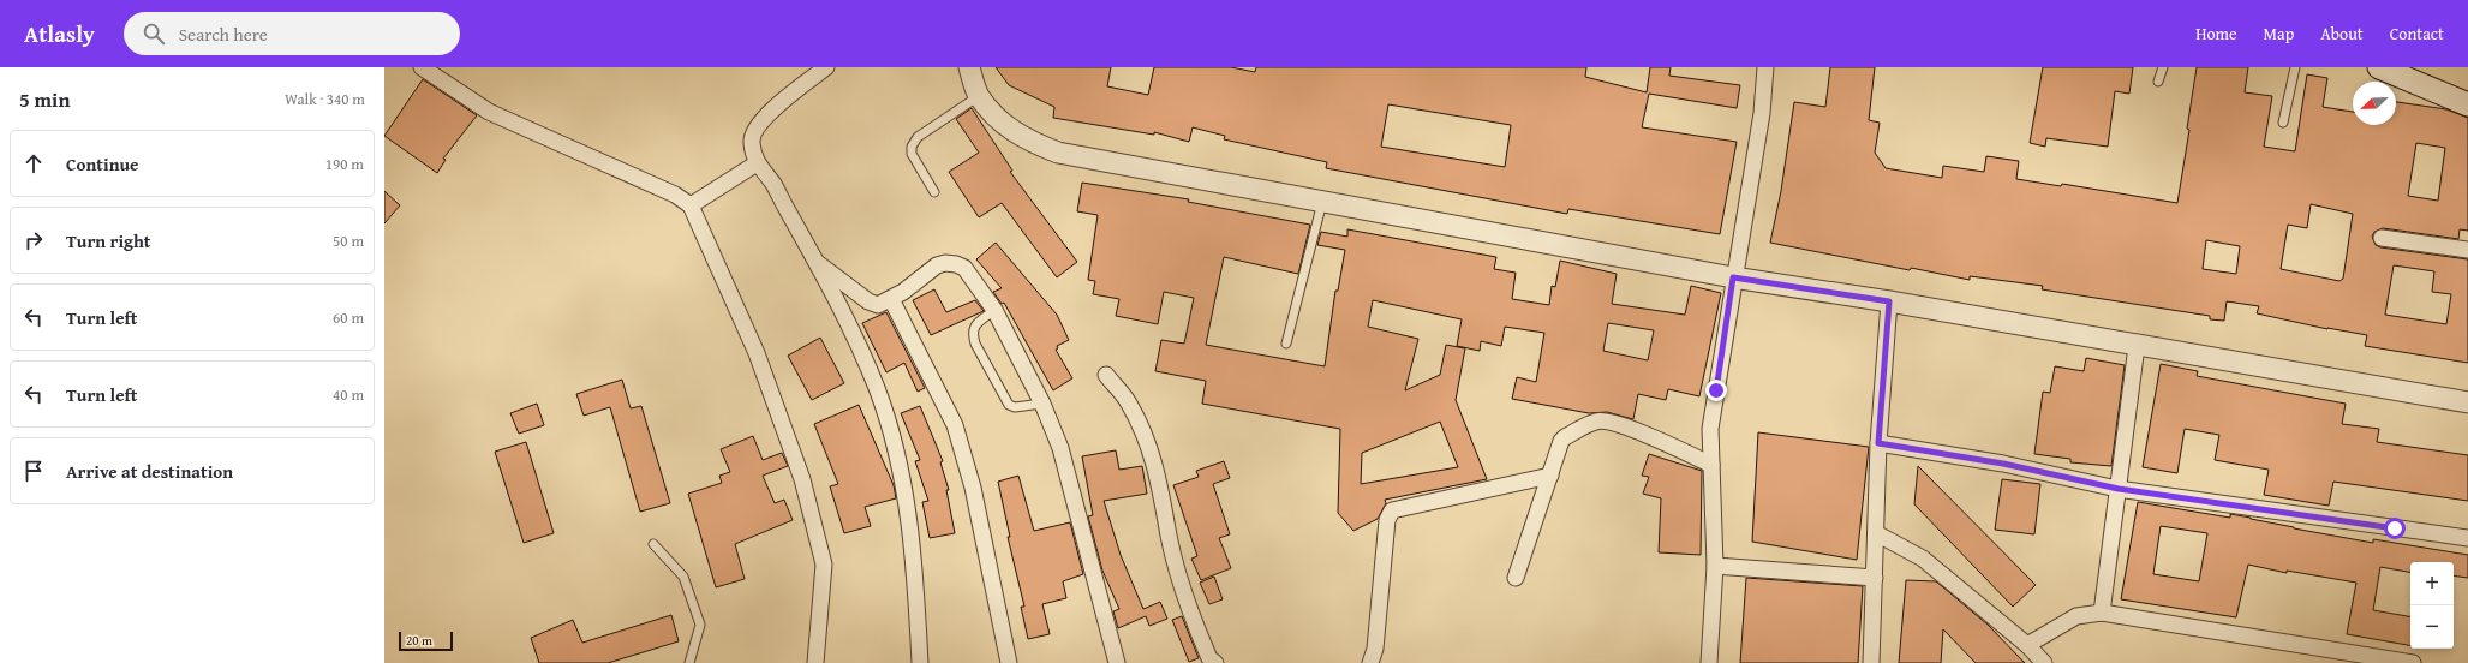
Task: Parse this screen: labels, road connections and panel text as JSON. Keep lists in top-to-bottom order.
{
  "scale_bar": "20 m",
  "north": "bottom left",
  "page": {
    "header": "Atlasly",
    "search": "Search here",
    "nav": [
      "Home",
      "Map",
      "About",
      "Contact"
    ],
    "heading": ["5 min", "Walk · 340 m"],
    "list": [
      ["Continue", "190 m"],
      ["Turn right", "50 m"],
      ["Turn left", "60 m"],
      ["Turn left", "40 m"],
      "Arrive at destination"
    ],
    "map_buttons": ["+", "−"],
    "scale": "20 m"
  }
}
